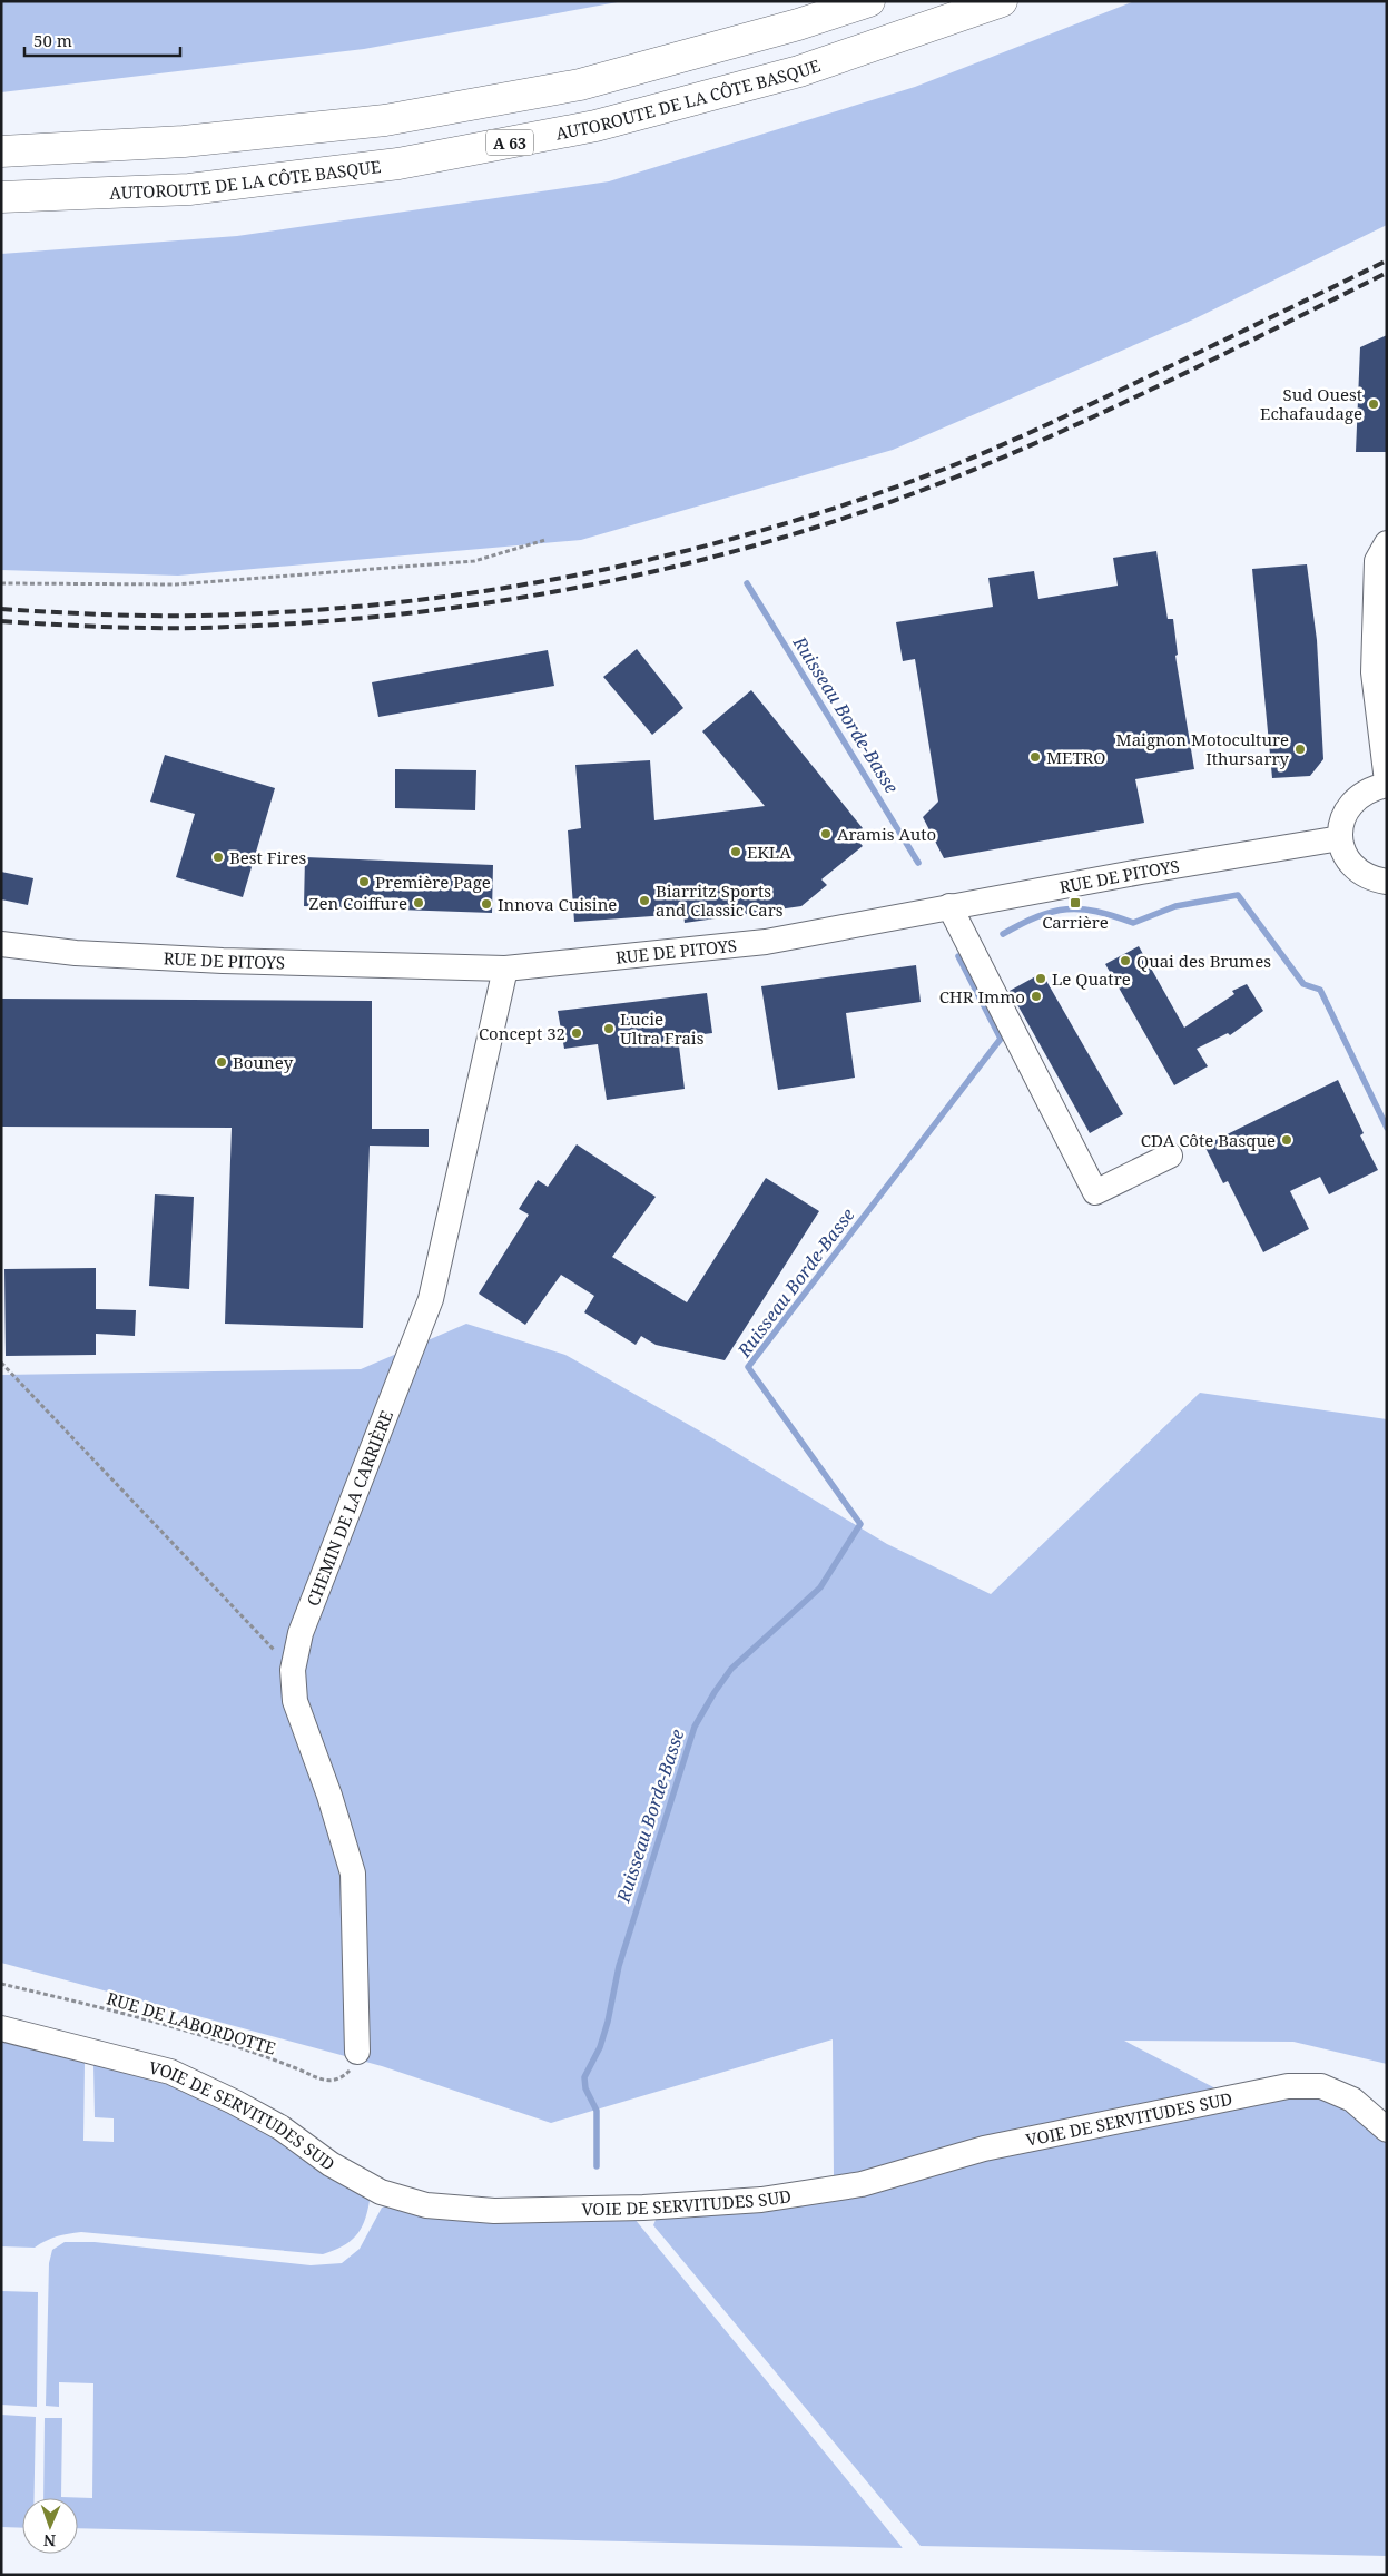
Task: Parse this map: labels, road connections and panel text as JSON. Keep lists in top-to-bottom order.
{
  "streets": {
    "highway": ["AUTOROUTE DE LA CÔTE BASQUE", "A 63"],
    "street": ["RUE DE PITOYS", "CHEMIN DE LA CARRIÈRE", "VOIE DE SERVITUDES SUD"],
    "path": ["RUE DE LABORDOTTE"]
  },
  "crossings": [
    ["RUE DE PITOYS", "CHEMIN DE LA CARRIÈRE"],
    ["CHEMIN DE LA CARRIÈRE", "RUE DE LABORDOTTE"]
  ],
  "water": ["Ruisseau Borde-Basse"],
  "places": {
    "other": [
      "Sud Ouest Echafaudage",
      "Maignon Motoculture Ithursarry",
      "METRO",
      "Aramis Auto",
      "EKLA",
      "Best Fires",
      "Première Page",
      "Biarritz Sports and Classic Cars",
      "Zen Coiffure",
      "Innova Cuisine",
      "Quai des Brumes",
      "Le Quatre",
      "CHR Immo",
      "Lucie Ultra Frais",
      "Concept 32",
      "Bouney",
      "CDA Côte Basque"
    ],
    "transit": ["Carrière"]
  },
  "scale_bar": "50 m",
  "north": "bottom"
}
